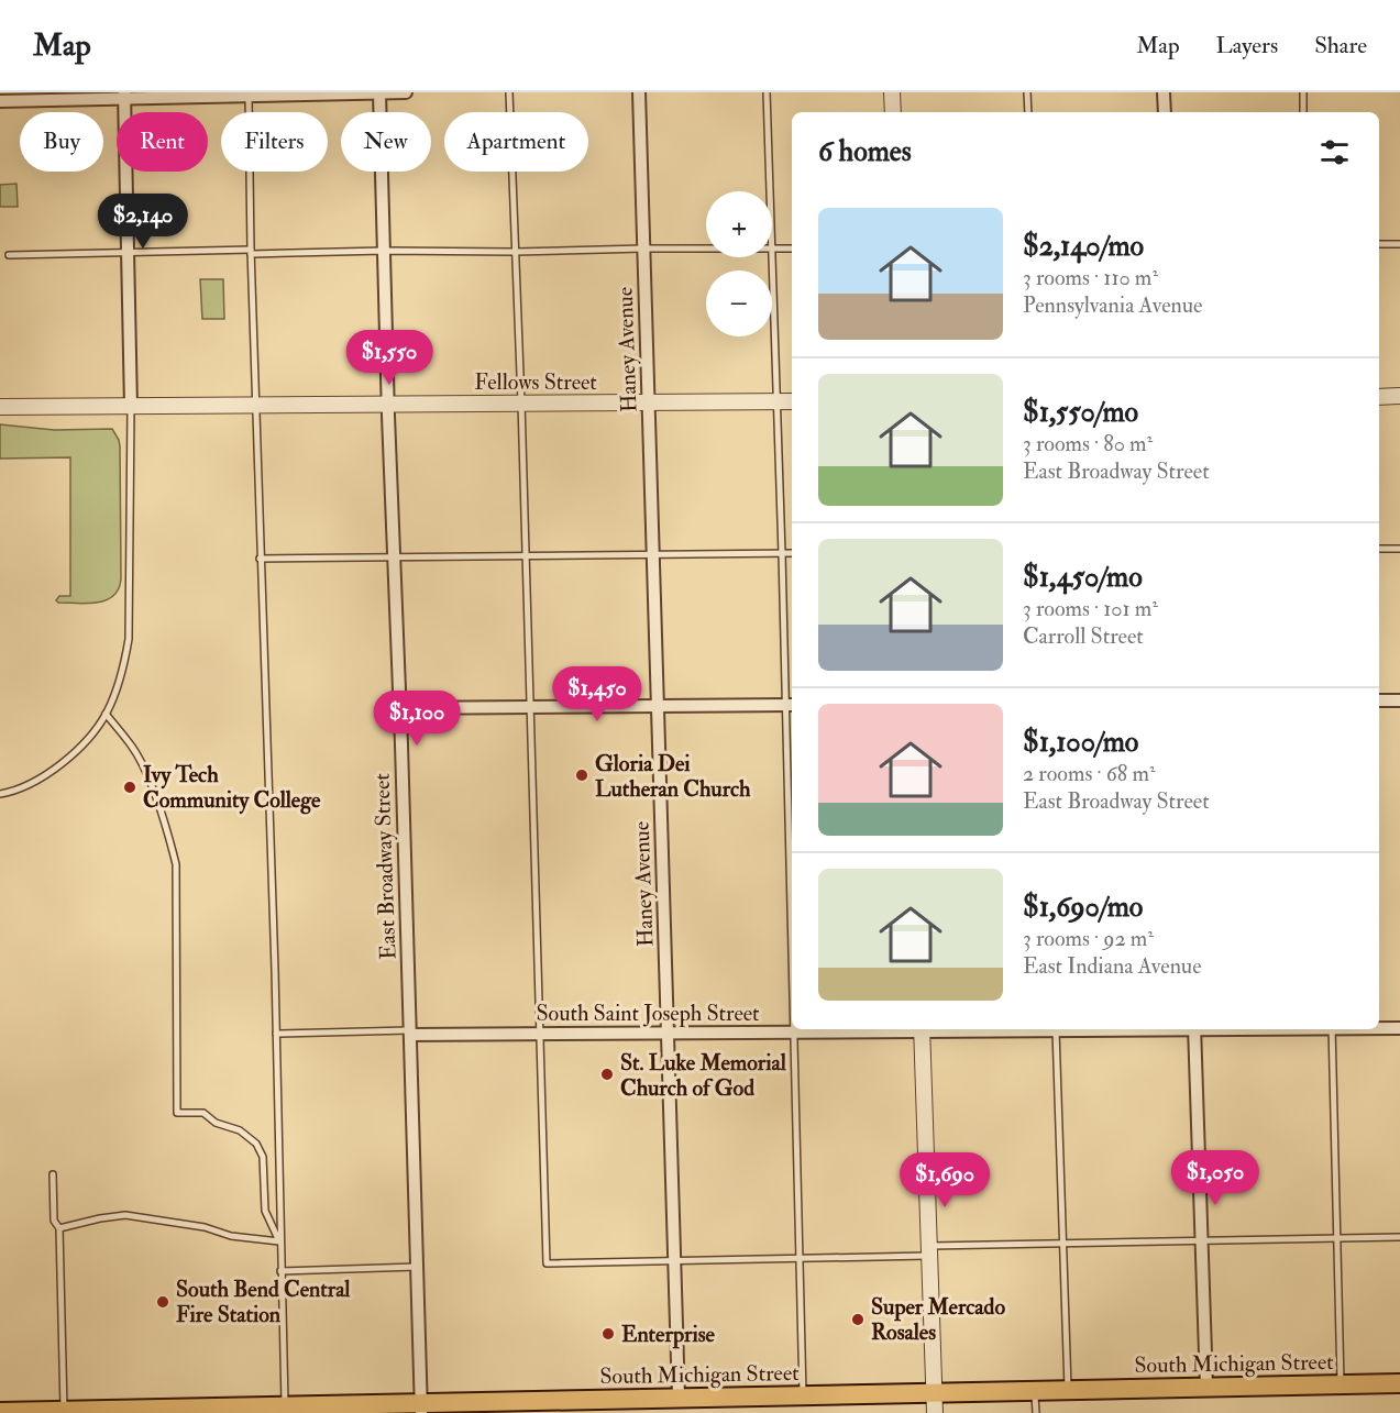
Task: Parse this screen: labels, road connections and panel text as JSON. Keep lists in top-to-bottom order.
{
  "streets": {
    "main road": ["South Michigan Street"],
    "street": [
      "Haney Avenue",
      "Fellows Street",
      "East Broadway Street",
      "South Saint Joseph Street"
    ]
  },
  "crossings": [
    ["Haney Avenue", "Fellows Street"],
    ["Haney Avenue", "South Saint Joseph Street"],
    ["Haney Avenue", "South Michigan Street"],
    ["Fellows Street", "East Broadway Street"],
    ["East Broadway Street", "South Saint Joseph Street"],
    ["East Broadway Street", "South Michigan Street"]
  ],
  "places": [
    "Gloria Dei Lutheran Church",
    "Ivy Tech Community College",
    "St. Luke Memorial Church of God",
    "South Bend Central Fire Station",
    "Super Mercado Rosales",
    "Enterprise"
  ],
  "page": {
    "header": "Map",
    "nav": ["Map", "Layers", "Share"],
    "chip": [
      "Buy",
      "Rent",
      "Filters",
      "New",
      "Apartment"
    ],
    "heading": "6 homes",
    "map_buttons": ["+", "−"],
    "list": [
      {
        "name": "$2,140/mo",
        "note": "3 rooms · 110 m² · Pennsylvania Avenue"
      },
      {
        "name": "$1,550/mo",
        "note": "3 rooms · 80 m² · East Broadway Street"
      },
      {
        "name": "$1,450/mo",
        "note": "3 rooms · 101 m² · Carroll Street"
      },
      {
        "name": "$1,100/mo",
        "note": "2 rooms · 68 m² · East Broadway Street"
      },
      {
        "name": "$1,690/mo",
        "note": "3 rooms · 92 m² · East Indiana Avenue"
      }
    ],
    "price": [
      "$2,140",
      "$1,550",
      "$1,450",
      "$1,100",
      "$1,050",
      "$1,690"
    ]
  }
}
